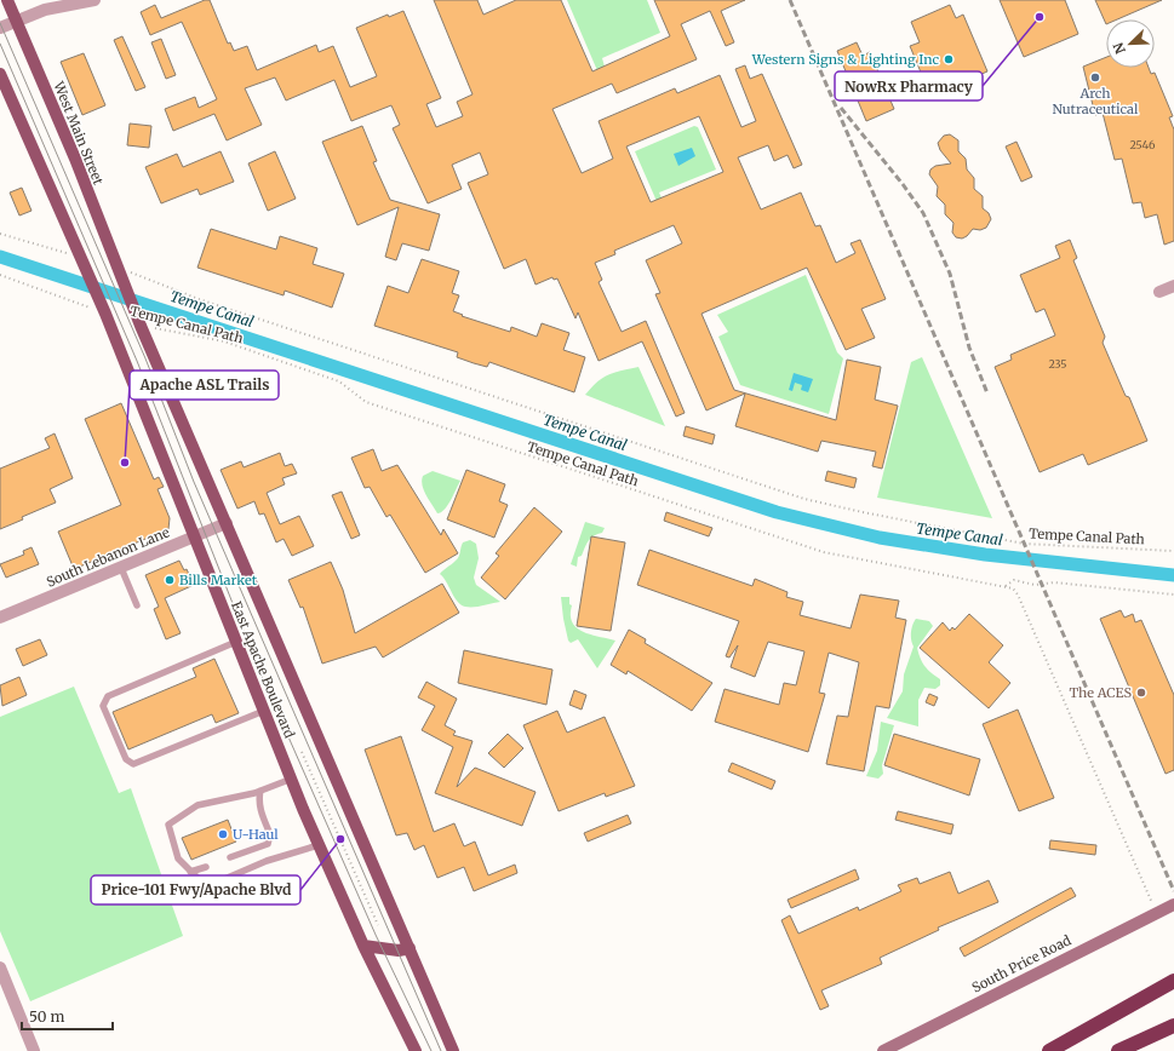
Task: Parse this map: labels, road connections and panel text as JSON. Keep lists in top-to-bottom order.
{
  "streets": {
    "main road": ["West Main Street", "East Apache Boulevard", "South Price Road"],
    "street": ["South Lebanon Lane"],
    "path": ["Tempe Canal Path"]
  },
  "crossings": [
    ["West Main Street", "Tempe Canal Path"],
    ["West Main Street", "East Apache Boulevard"],
    ["Tempe Canal Path", "East Apache Boulevard"],
    ["South Lebanon Lane", "East Apache Boulevard"]
  ],
  "water": ["Tempe Canal"],
  "places": [
    "NowRx Pharmacy",
    "Western Signs & Lighting Inc",
    "Arch Nutraceutical",
    "Apache ASL Trails",
    "Bills Market",
    "The ACES",
    "U-Haul",
    "Price-101 Fwy/Apache Blvd"
  ],
  "house_numbers": ["2546", "235"],
  "scale_bar": "50 m",
  "north": "bottom left"
}
